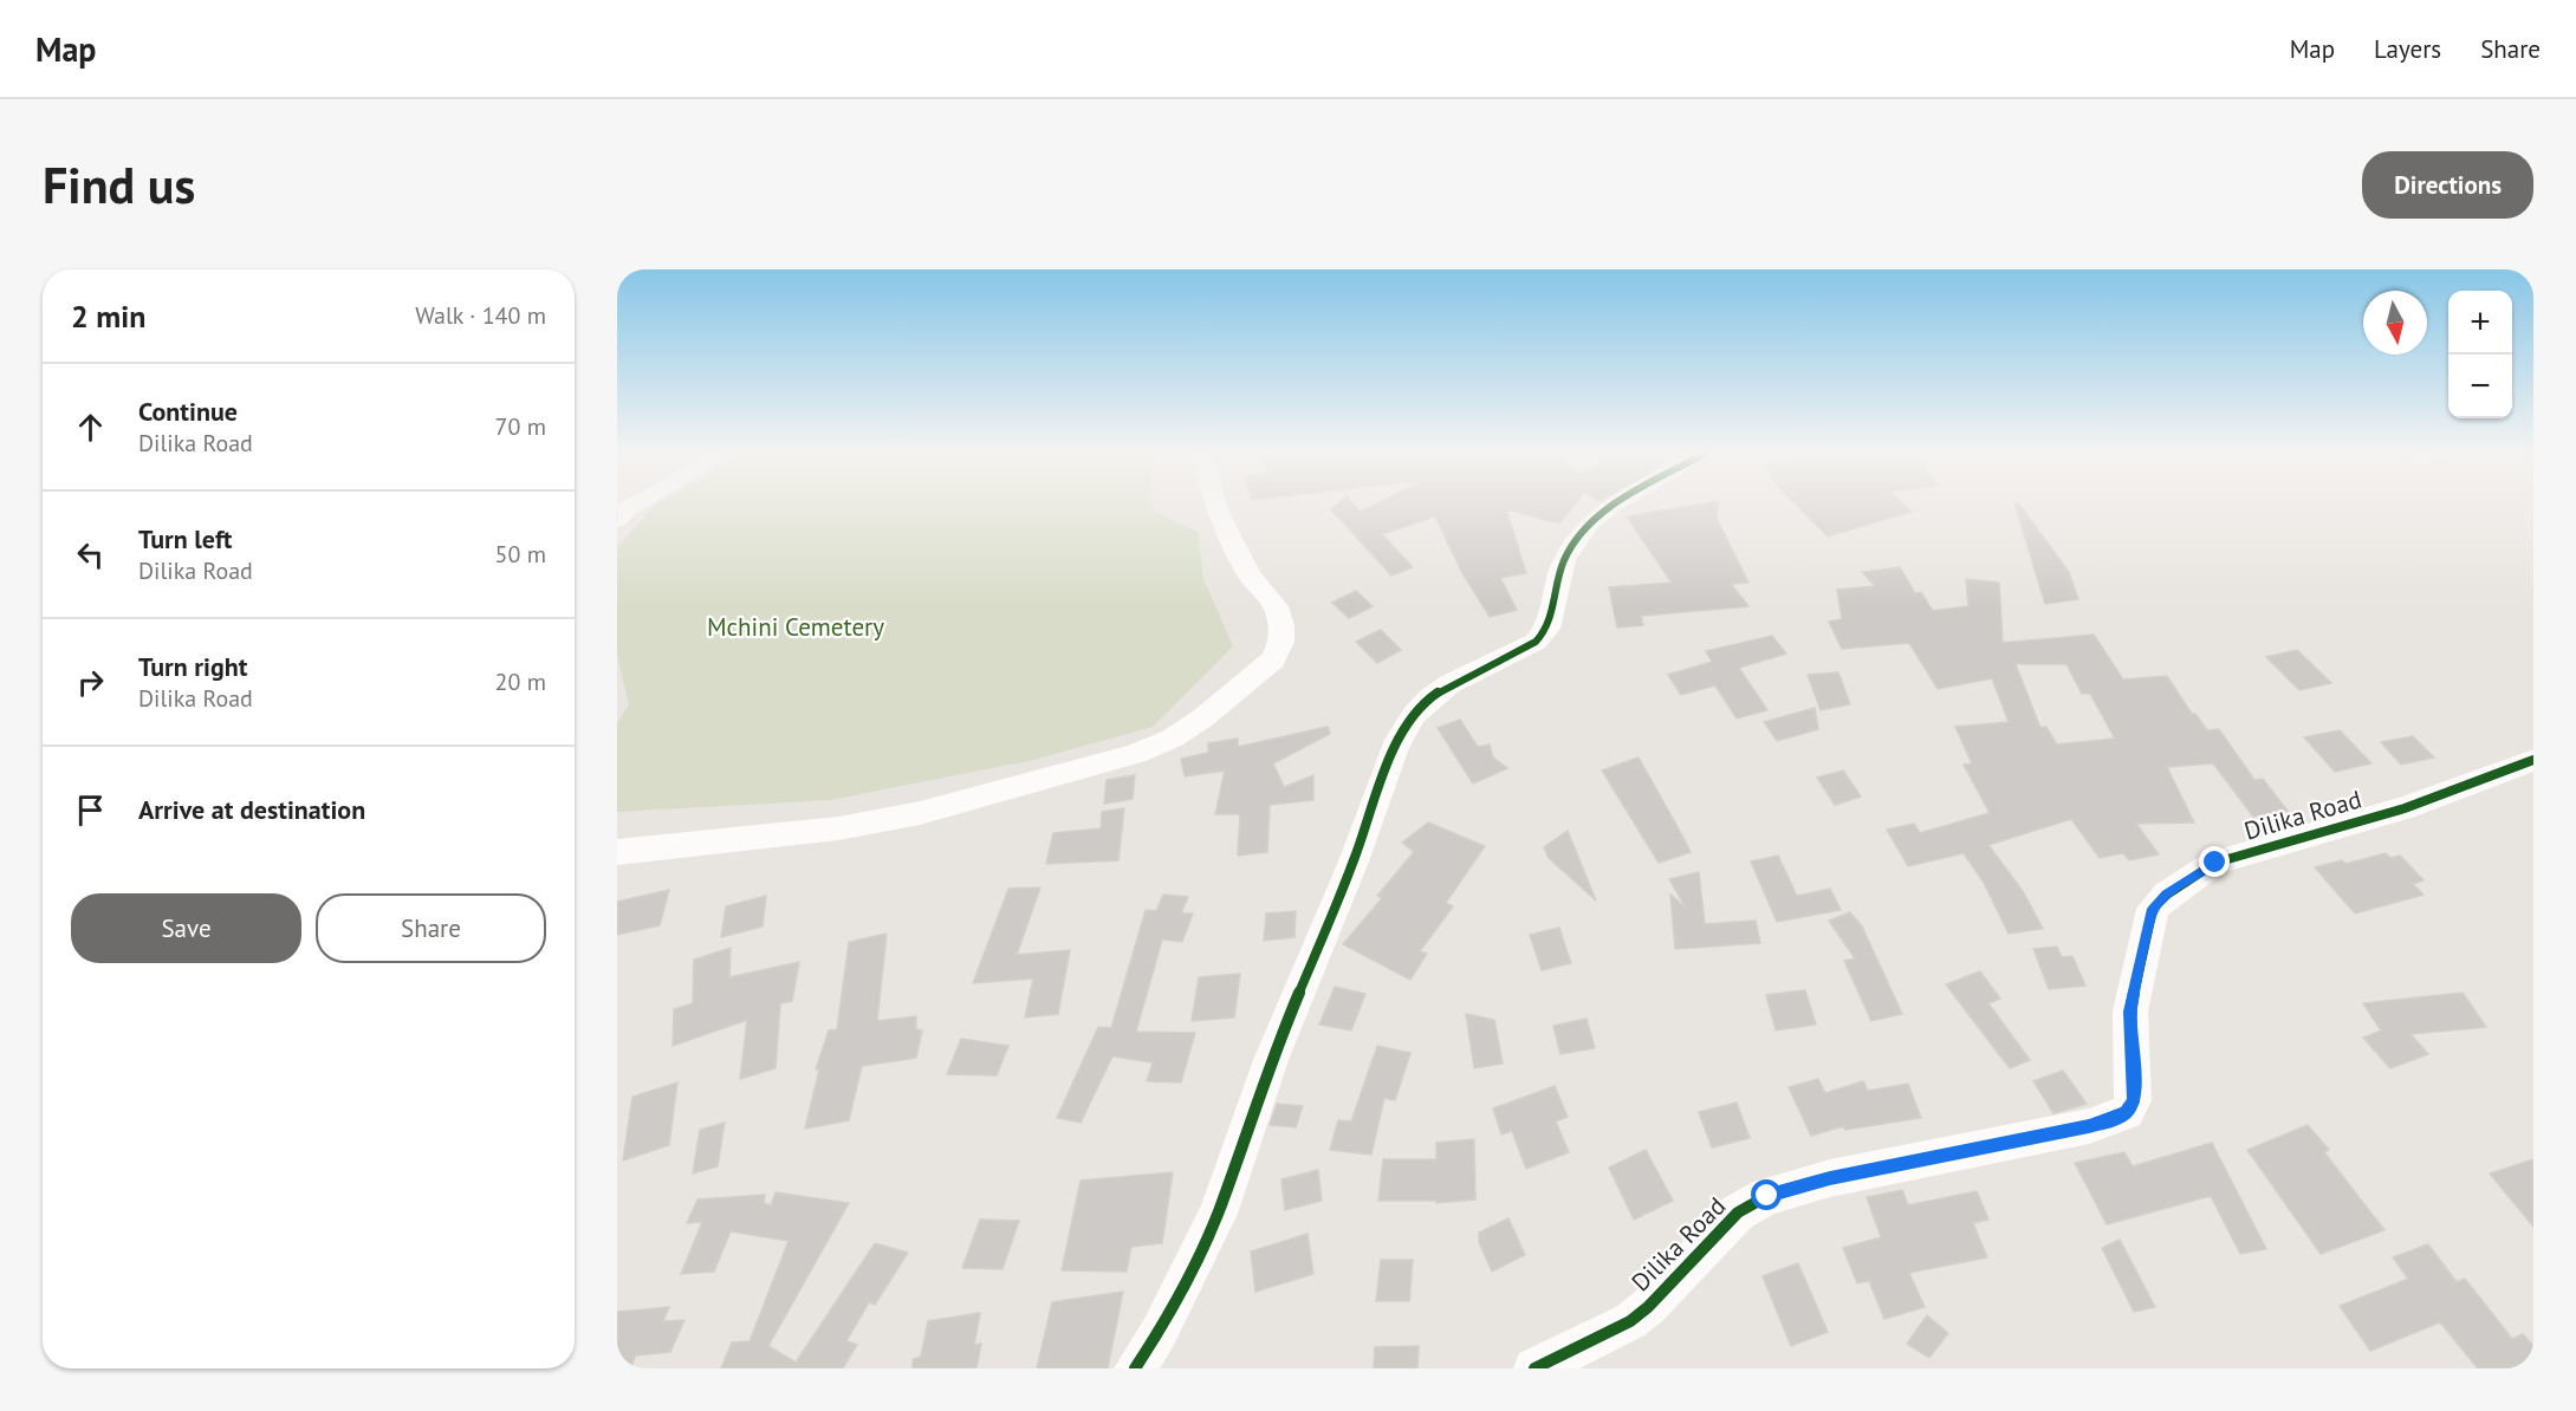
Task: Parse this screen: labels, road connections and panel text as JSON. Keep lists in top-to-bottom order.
{
  "streets": {
    "street": ["Dilika Road"]
  },
  "parks": ["Mchini Cemetery"],
  "north": "bottom",
  "page": {
    "header": "Map",
    "nav": ["Map", "Layers", "Share"],
    "buttons": [
      "Directions",
      ["Save", "Share"]
    ],
    "title": "Find us",
    "heading": ["2 min", "Walk · 140 m"],
    "map_buttons": ["+", "−"],
    "list": [
      ["Continue", "Dilika Road", "70 m"],
      ["Turn left", "Dilika Road", "50 m"],
      ["Turn right", "Dilika Road", "20 m"],
      "Arrive at destination"
    ]
  }
}
